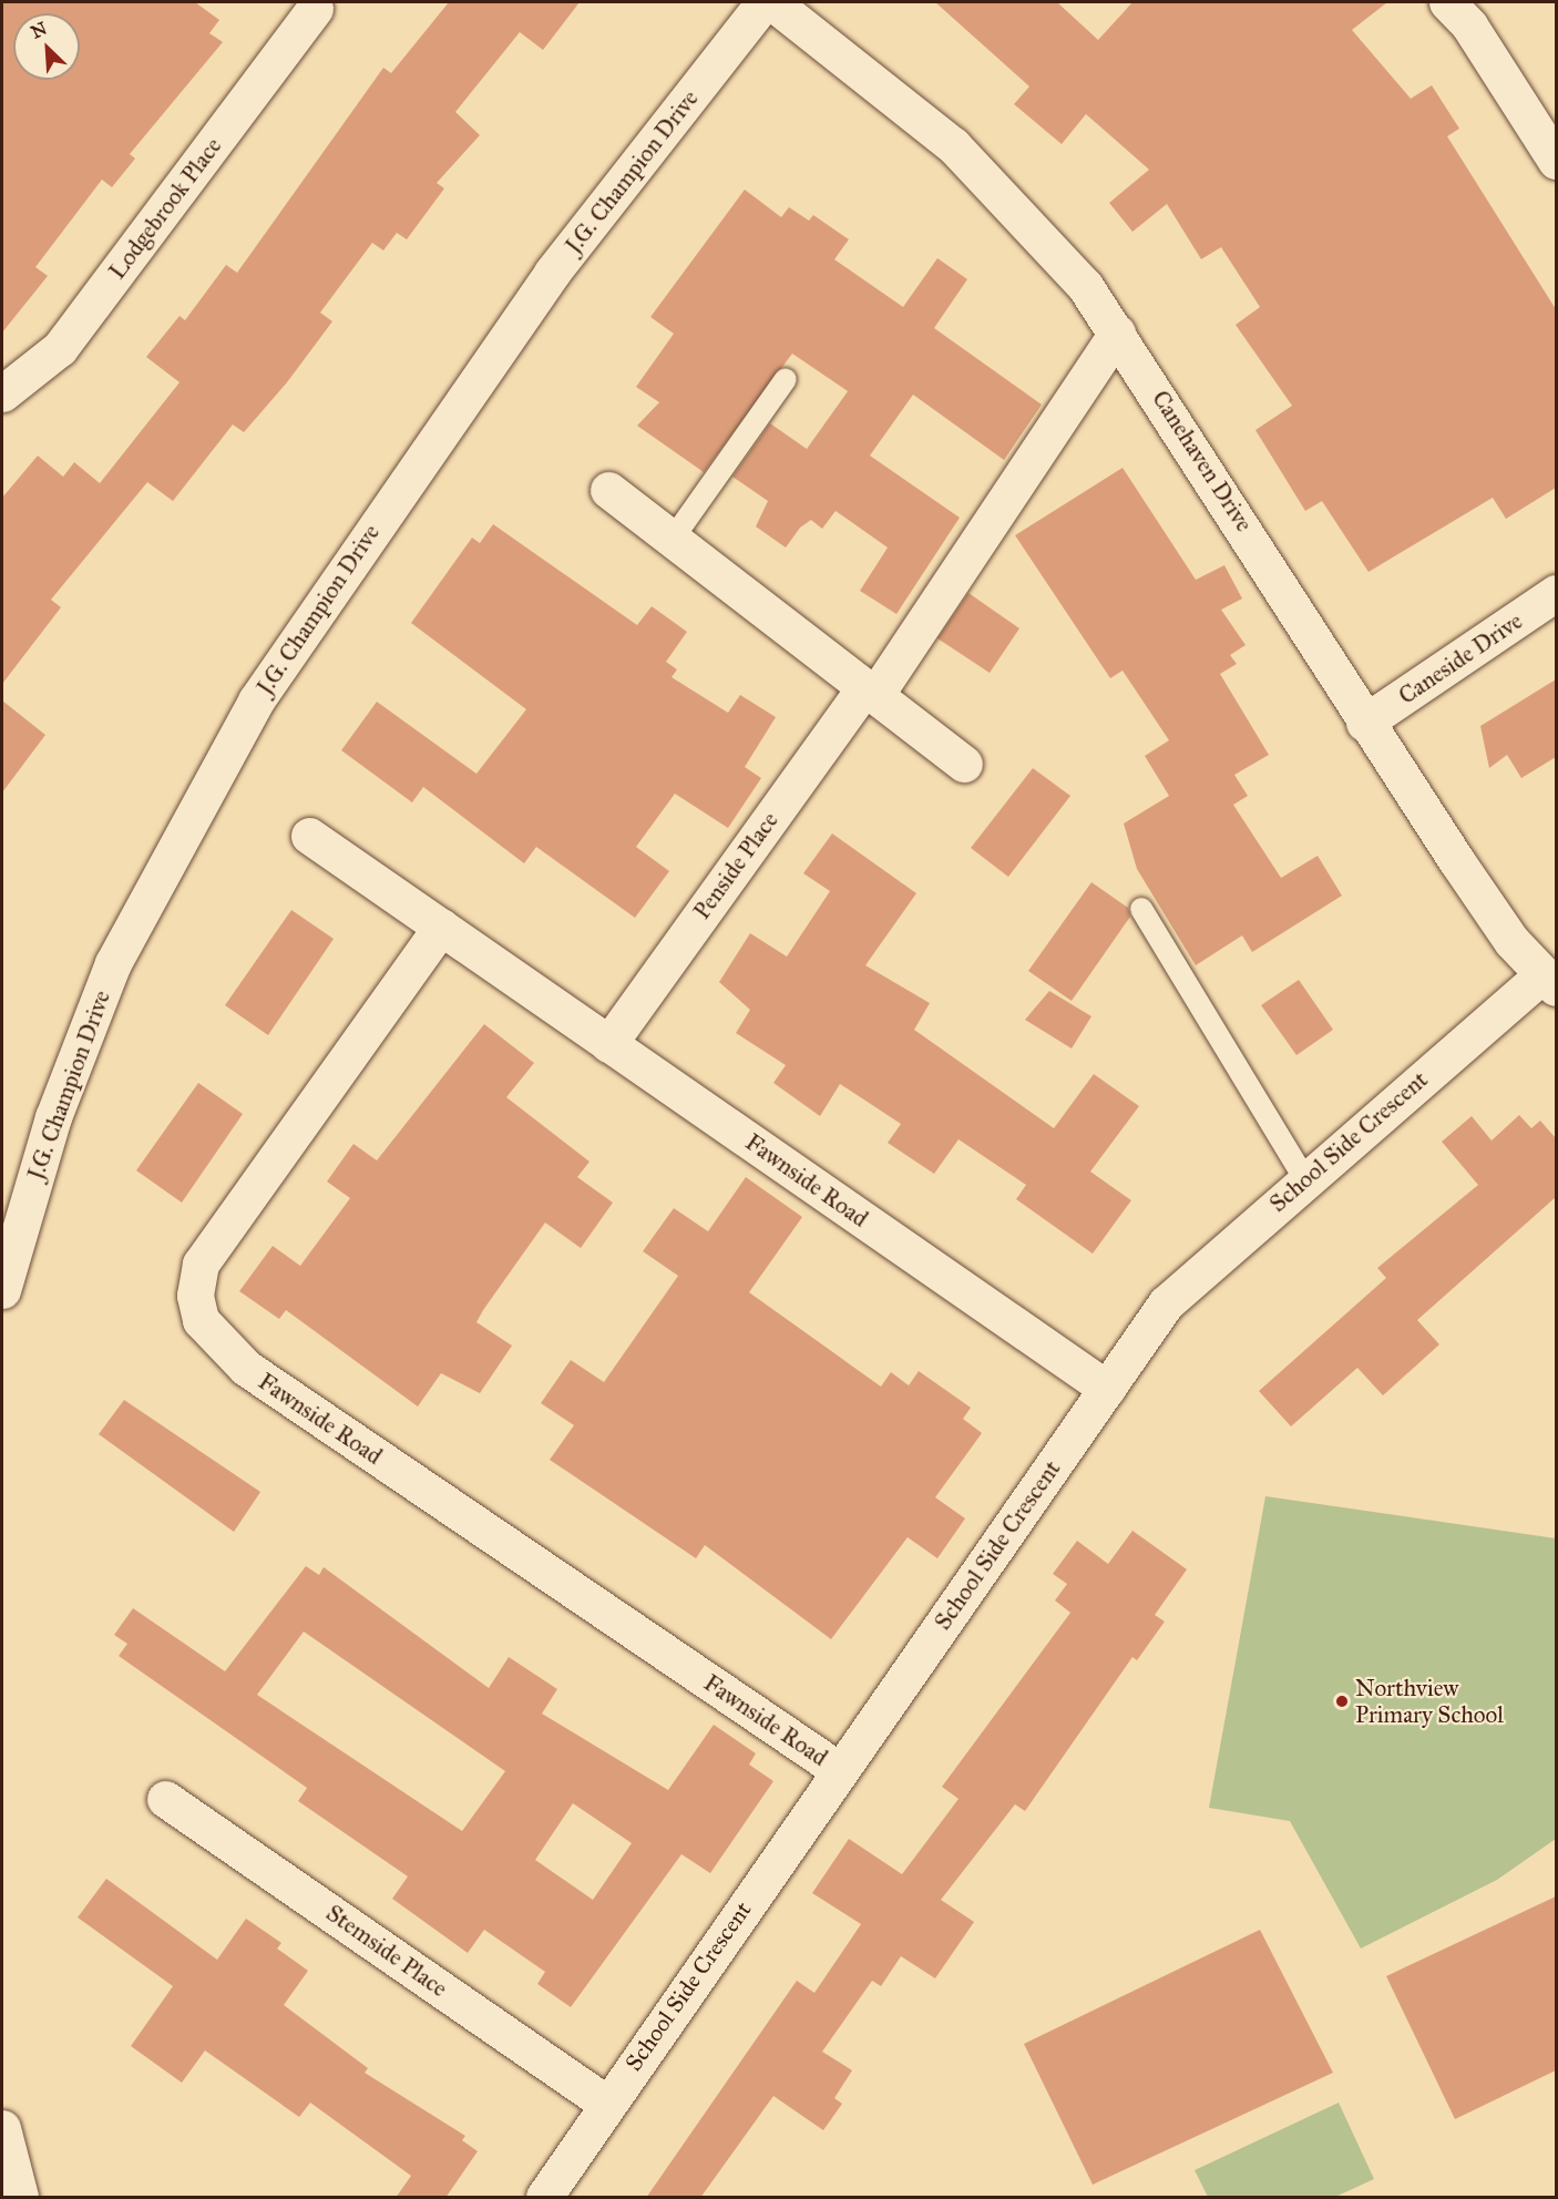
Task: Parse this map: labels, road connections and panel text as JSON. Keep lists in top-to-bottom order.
{
  "streets": {
    "street": [
      "J.G. Champion Drive",
      "Lodgebrook Place",
      "Canehaven Drive",
      "Caneside Drive",
      "Penside Place",
      "School Side Crescent",
      "Fawnside Road",
      "Stemside Place"
    ]
  },
  "crossings": [
    ["Canehaven Drive", "Caneside Drive"],
    ["Canehaven Drive", "Penside Place"],
    ["Canehaven Drive", "School Side Crescent"],
    ["Penside Place", "Fawnside Road"],
    ["School Side Crescent", "Fawnside Road"],
    ["School Side Crescent", "Stemside Place"]
  ],
  "places": ["Northview Primary School"],
  "north": "top left"
}
